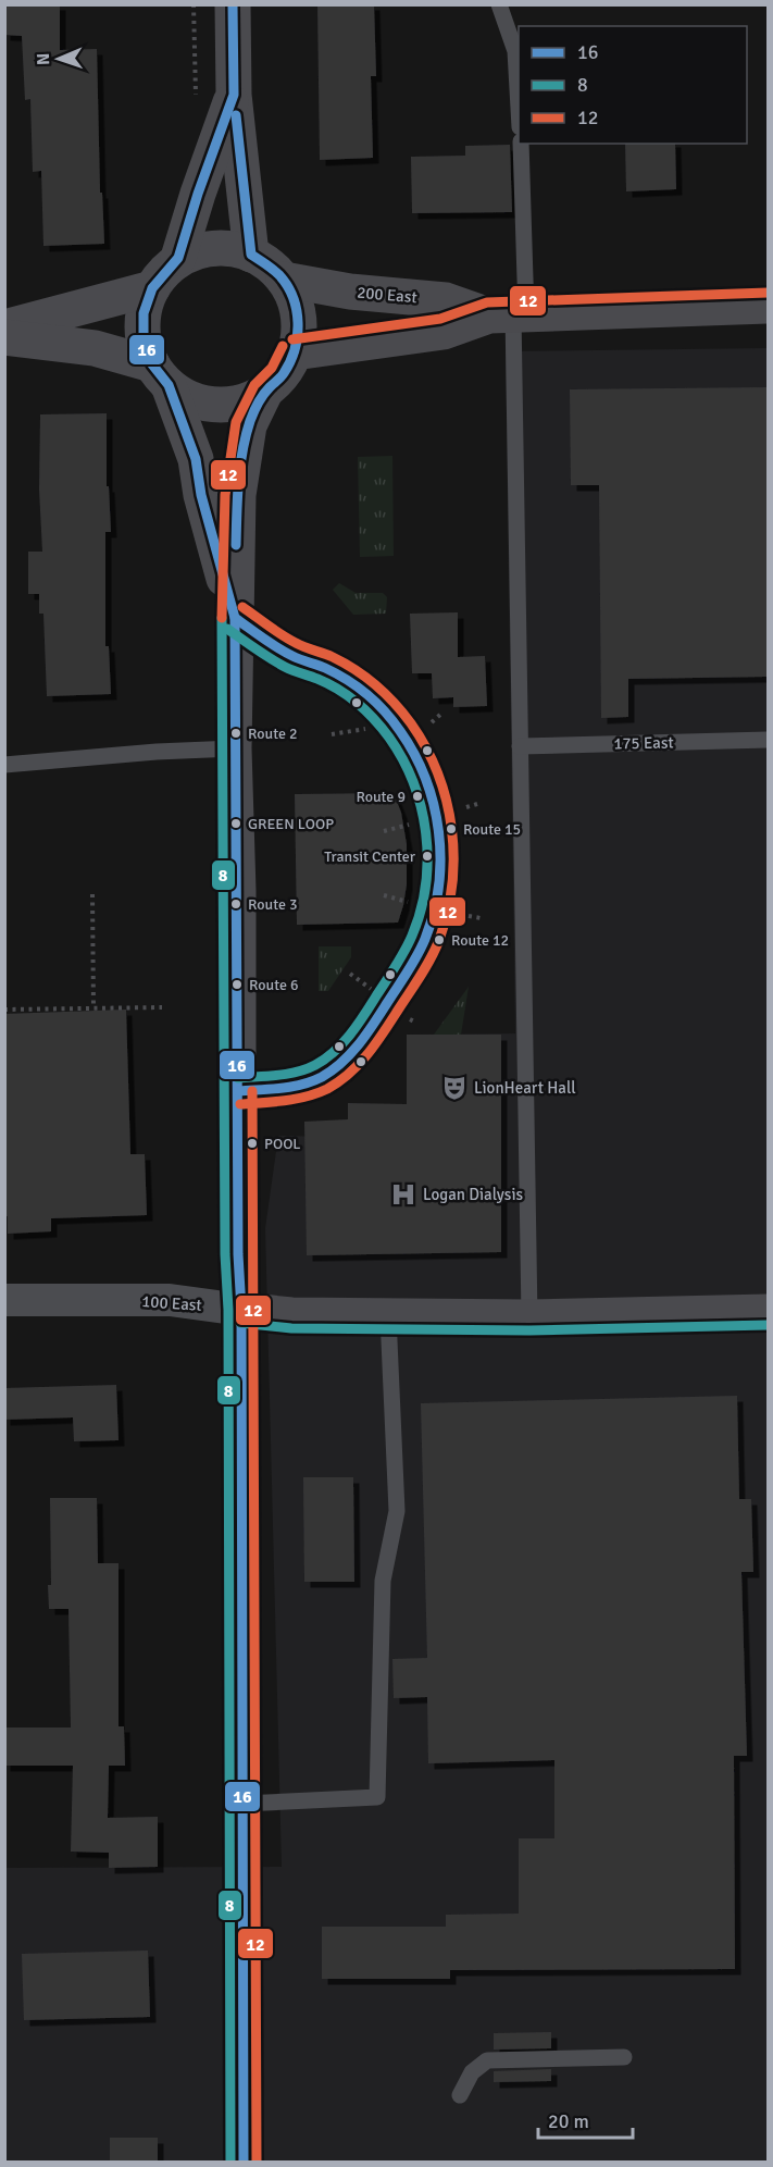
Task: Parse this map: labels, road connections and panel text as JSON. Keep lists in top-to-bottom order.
{
  "streets": {
    "street": ["200 East", "100 East"],
    "lane": ["175 East"]
  },
  "places": {
    "other": [
      "Route 2",
      "Route 9",
      "GREEN LOOP",
      "Route 15",
      "Transit Center",
      "Route 3",
      "Route 12",
      "Route 6",
      "POOL"
    ],
    "theatre": ["LionHeart Hall"],
    "hospital": ["Logan Dialysis"]
  },
  "lines": ["transit line 16", "transit line 12", "transit line 8"],
  "legend": ["16", "8", "12"],
  "scale_bar": "20 m",
  "north": "left"
}
